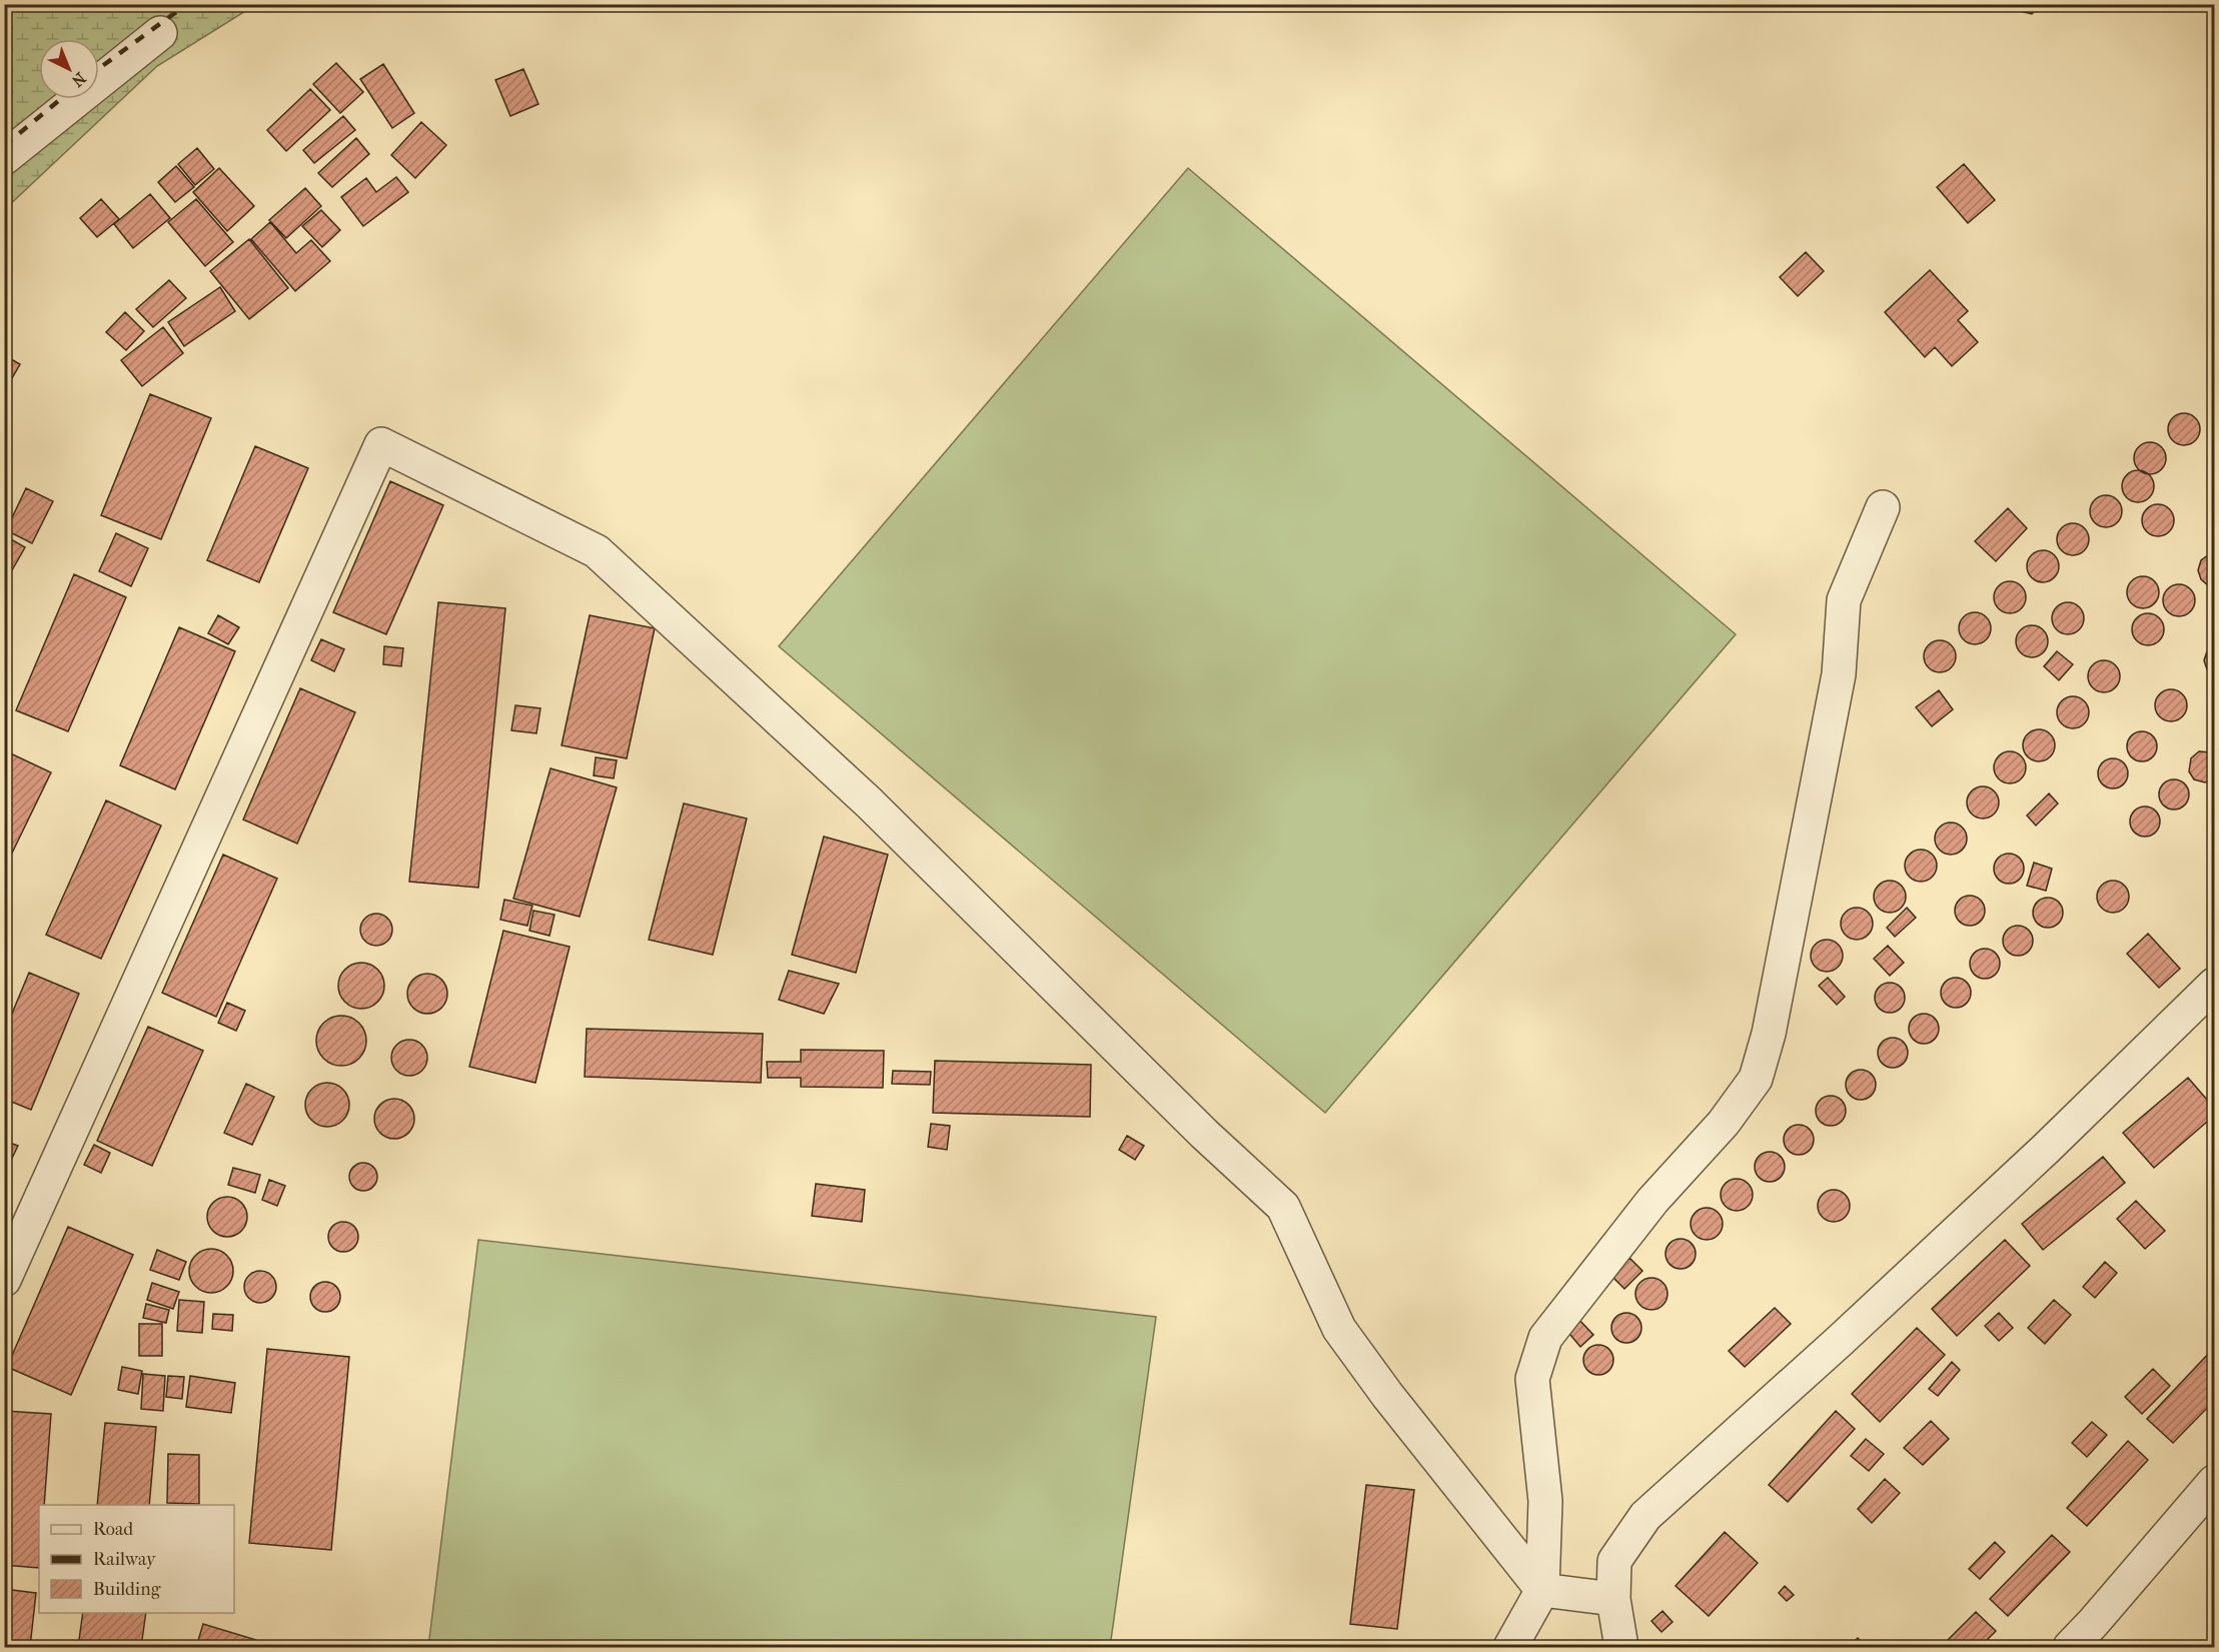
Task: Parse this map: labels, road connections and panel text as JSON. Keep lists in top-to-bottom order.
{
  "legend": ["Road", "Railway", "Building"],
  "north": "bottom right"
}
